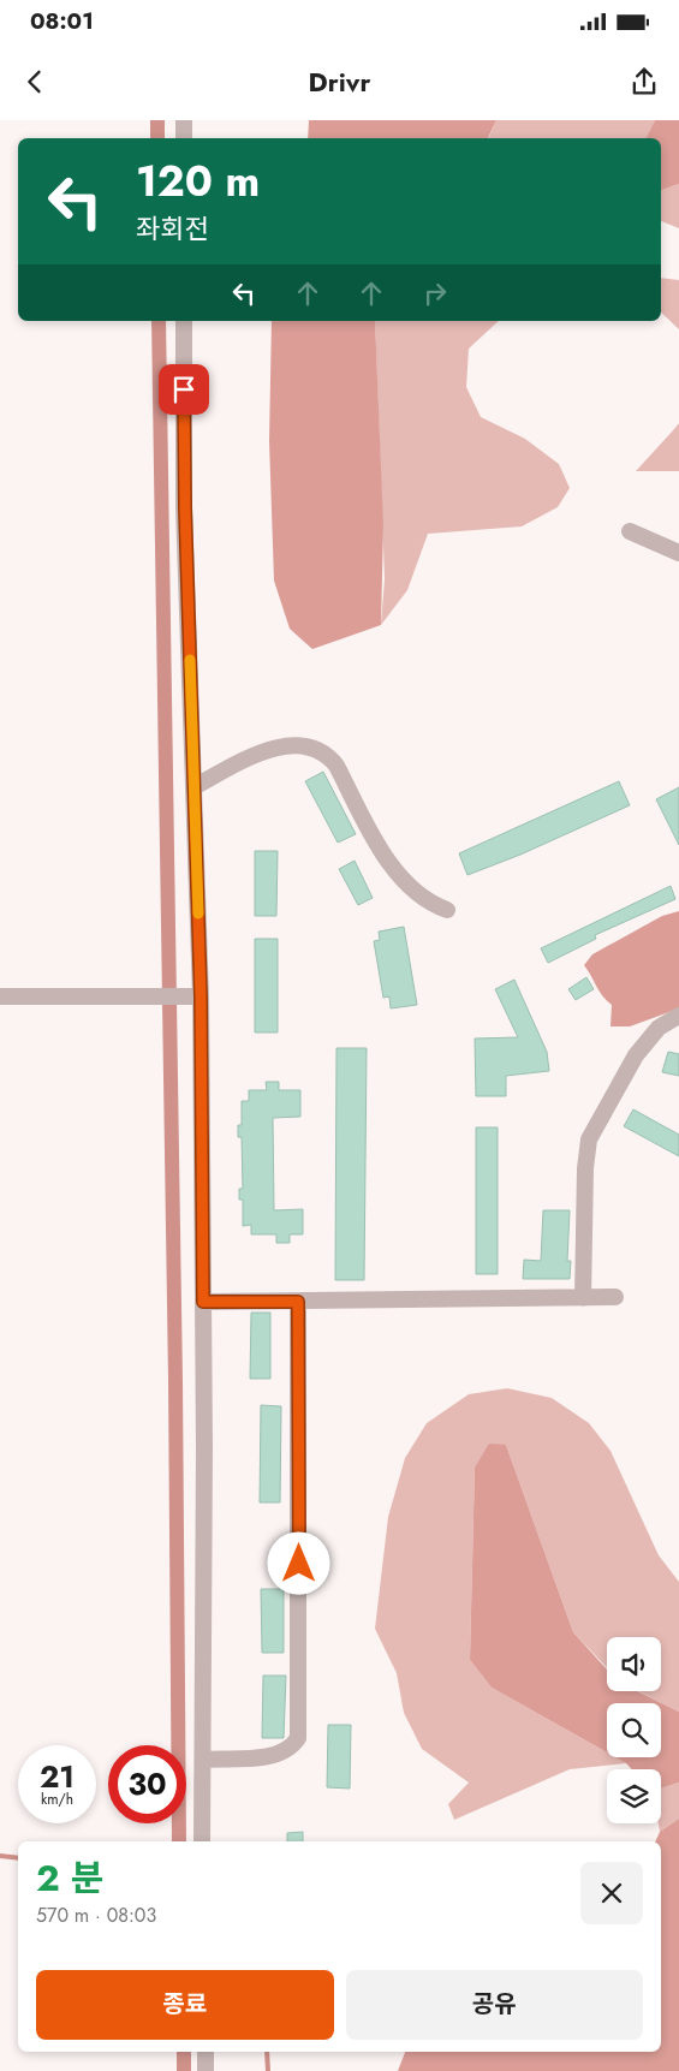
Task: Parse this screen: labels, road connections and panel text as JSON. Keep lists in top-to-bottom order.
{
  "page": {
    "status": "08:01",
    "header": "Drivr",
    "turn": ["120 m", "좌회전"],
    "speed": "21 km/h",
    "limit": "30",
    "heading": ["2 분", "570 m · 08:03"],
    "buttons": ["종료", "공유"]
  }
}
